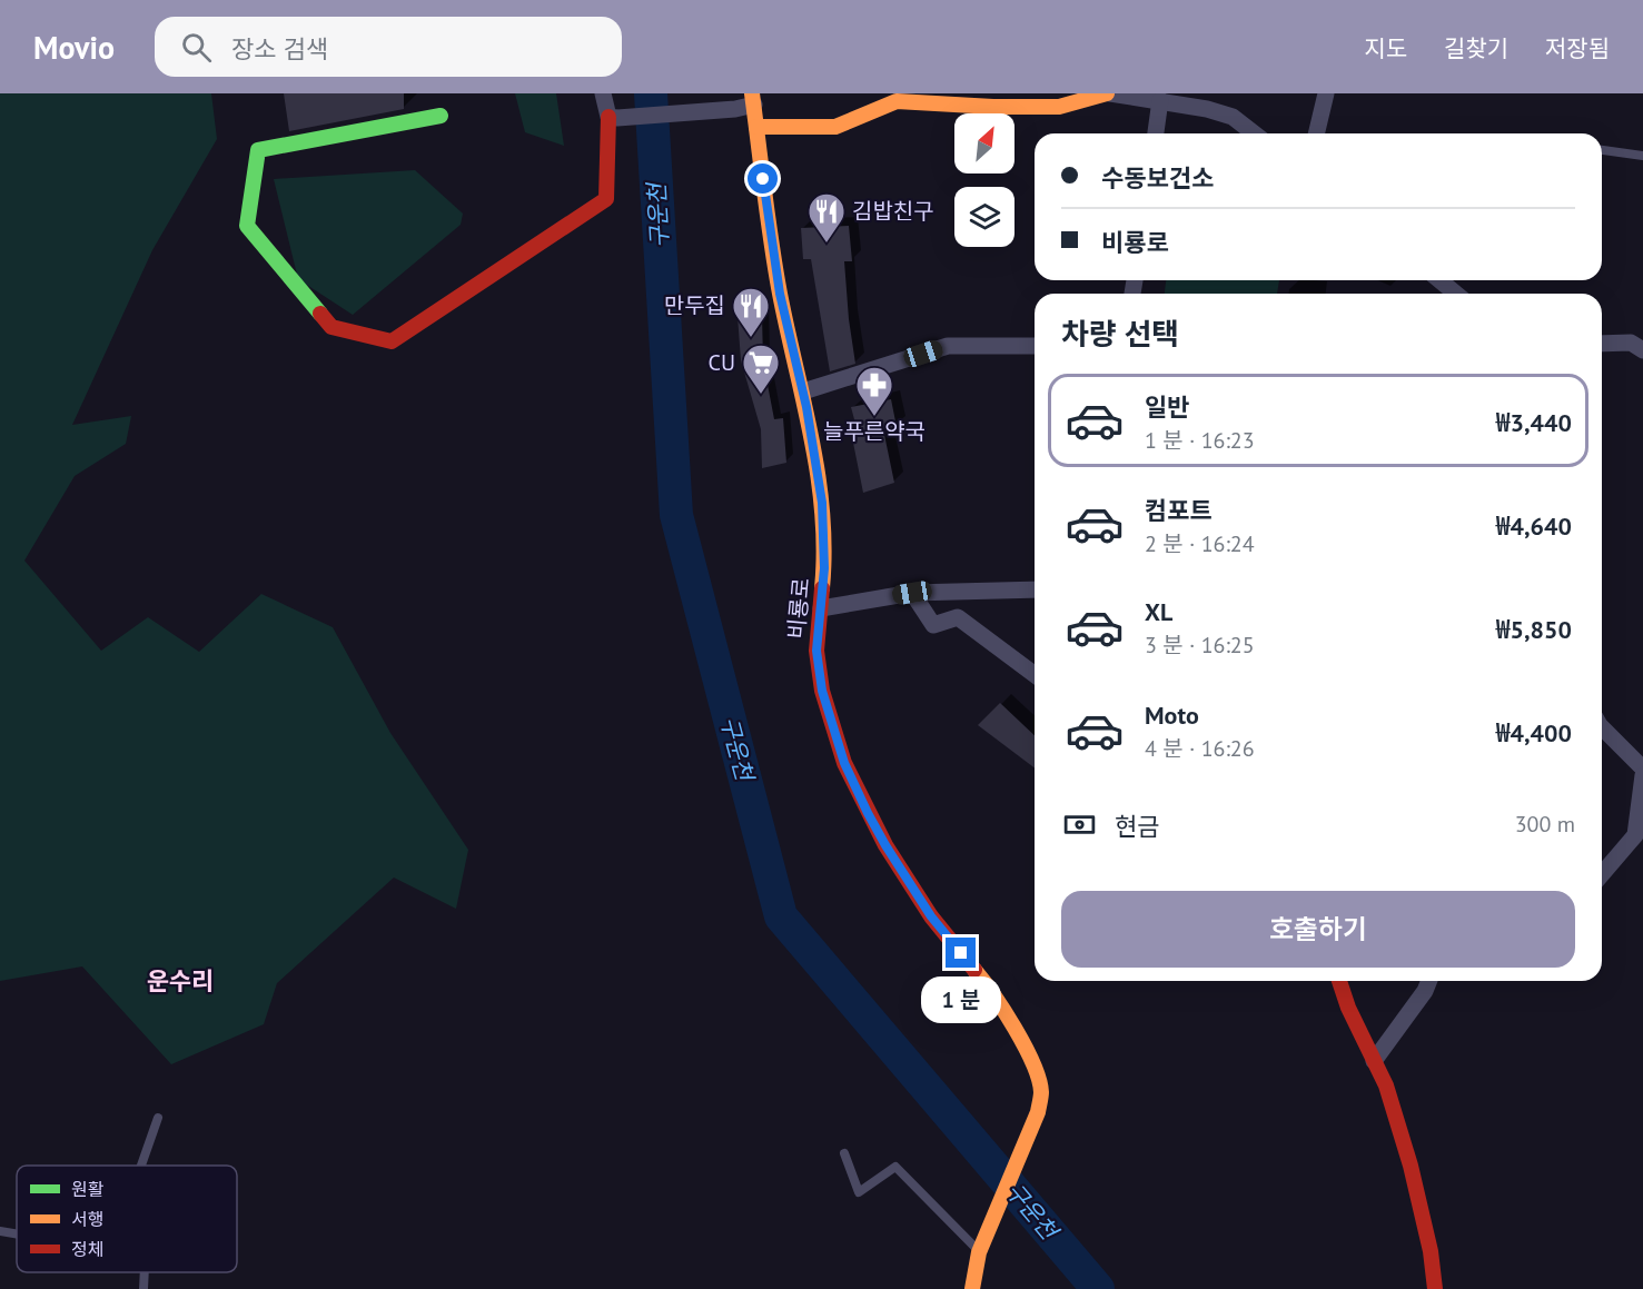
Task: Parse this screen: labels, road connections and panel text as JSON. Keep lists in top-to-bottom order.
{
  "streets": {
    "street": ["비룡로"]
  },
  "districts": ["운수리"],
  "water": ["구운천"],
  "places": {
    "restaurant": ["김밥친구", "만두집"],
    "supermarket": ["CU"],
    "pharmacy": ["늘푸른약국"]
  },
  "legend": ["원활", "서행", "정체"],
  "north": "top right",
  "page": {
    "header": "Movio",
    "search": "장소 검색",
    "nav": ["지도", "길찾기", "저장됨"],
    "banner": ["수동보건소", "비룡로"],
    "heading": "차량 선택",
    "list": [
      {
        "name": "일반",
        "note": "1 분 · 16:23",
        "value": "₩3,440"
      },
      {
        "name": "컴포트",
        "note": "2 분 · 16:24",
        "value": "₩4,640"
      },
      {
        "name": "XL",
        "note": "3 분 · 16:25",
        "value": "₩5,850"
      },
      {
        "name": "Moto",
        "note": "4 분 · 16:26",
        "value": "₩4,400"
      }
    ],
    "pay": ["현금", "300 m"],
    "buttons": "호출하기",
    "bubble": "1 분"
  }
}
